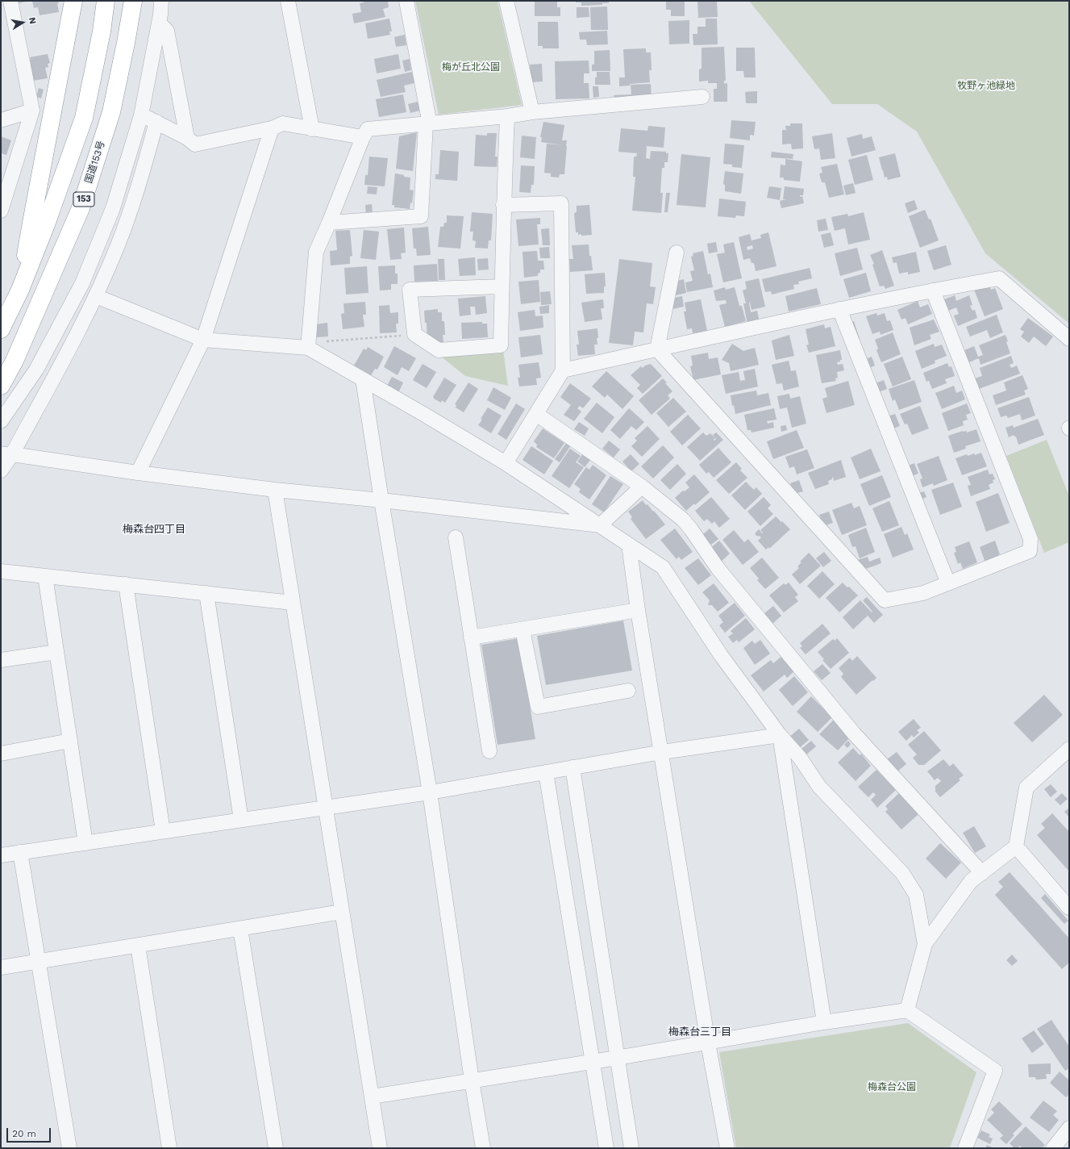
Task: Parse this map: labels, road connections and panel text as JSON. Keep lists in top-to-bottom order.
{
  "streets": {
    "highway": ["国道153号", "153"]
  },
  "districts": ["梅森台四丁目", "梅森台三丁目"],
  "parks": ["梅が丘北公園", "牧野ヶ池緑地", "梅森台公園"],
  "scale_bar": "20 m",
  "north": "right"
}
